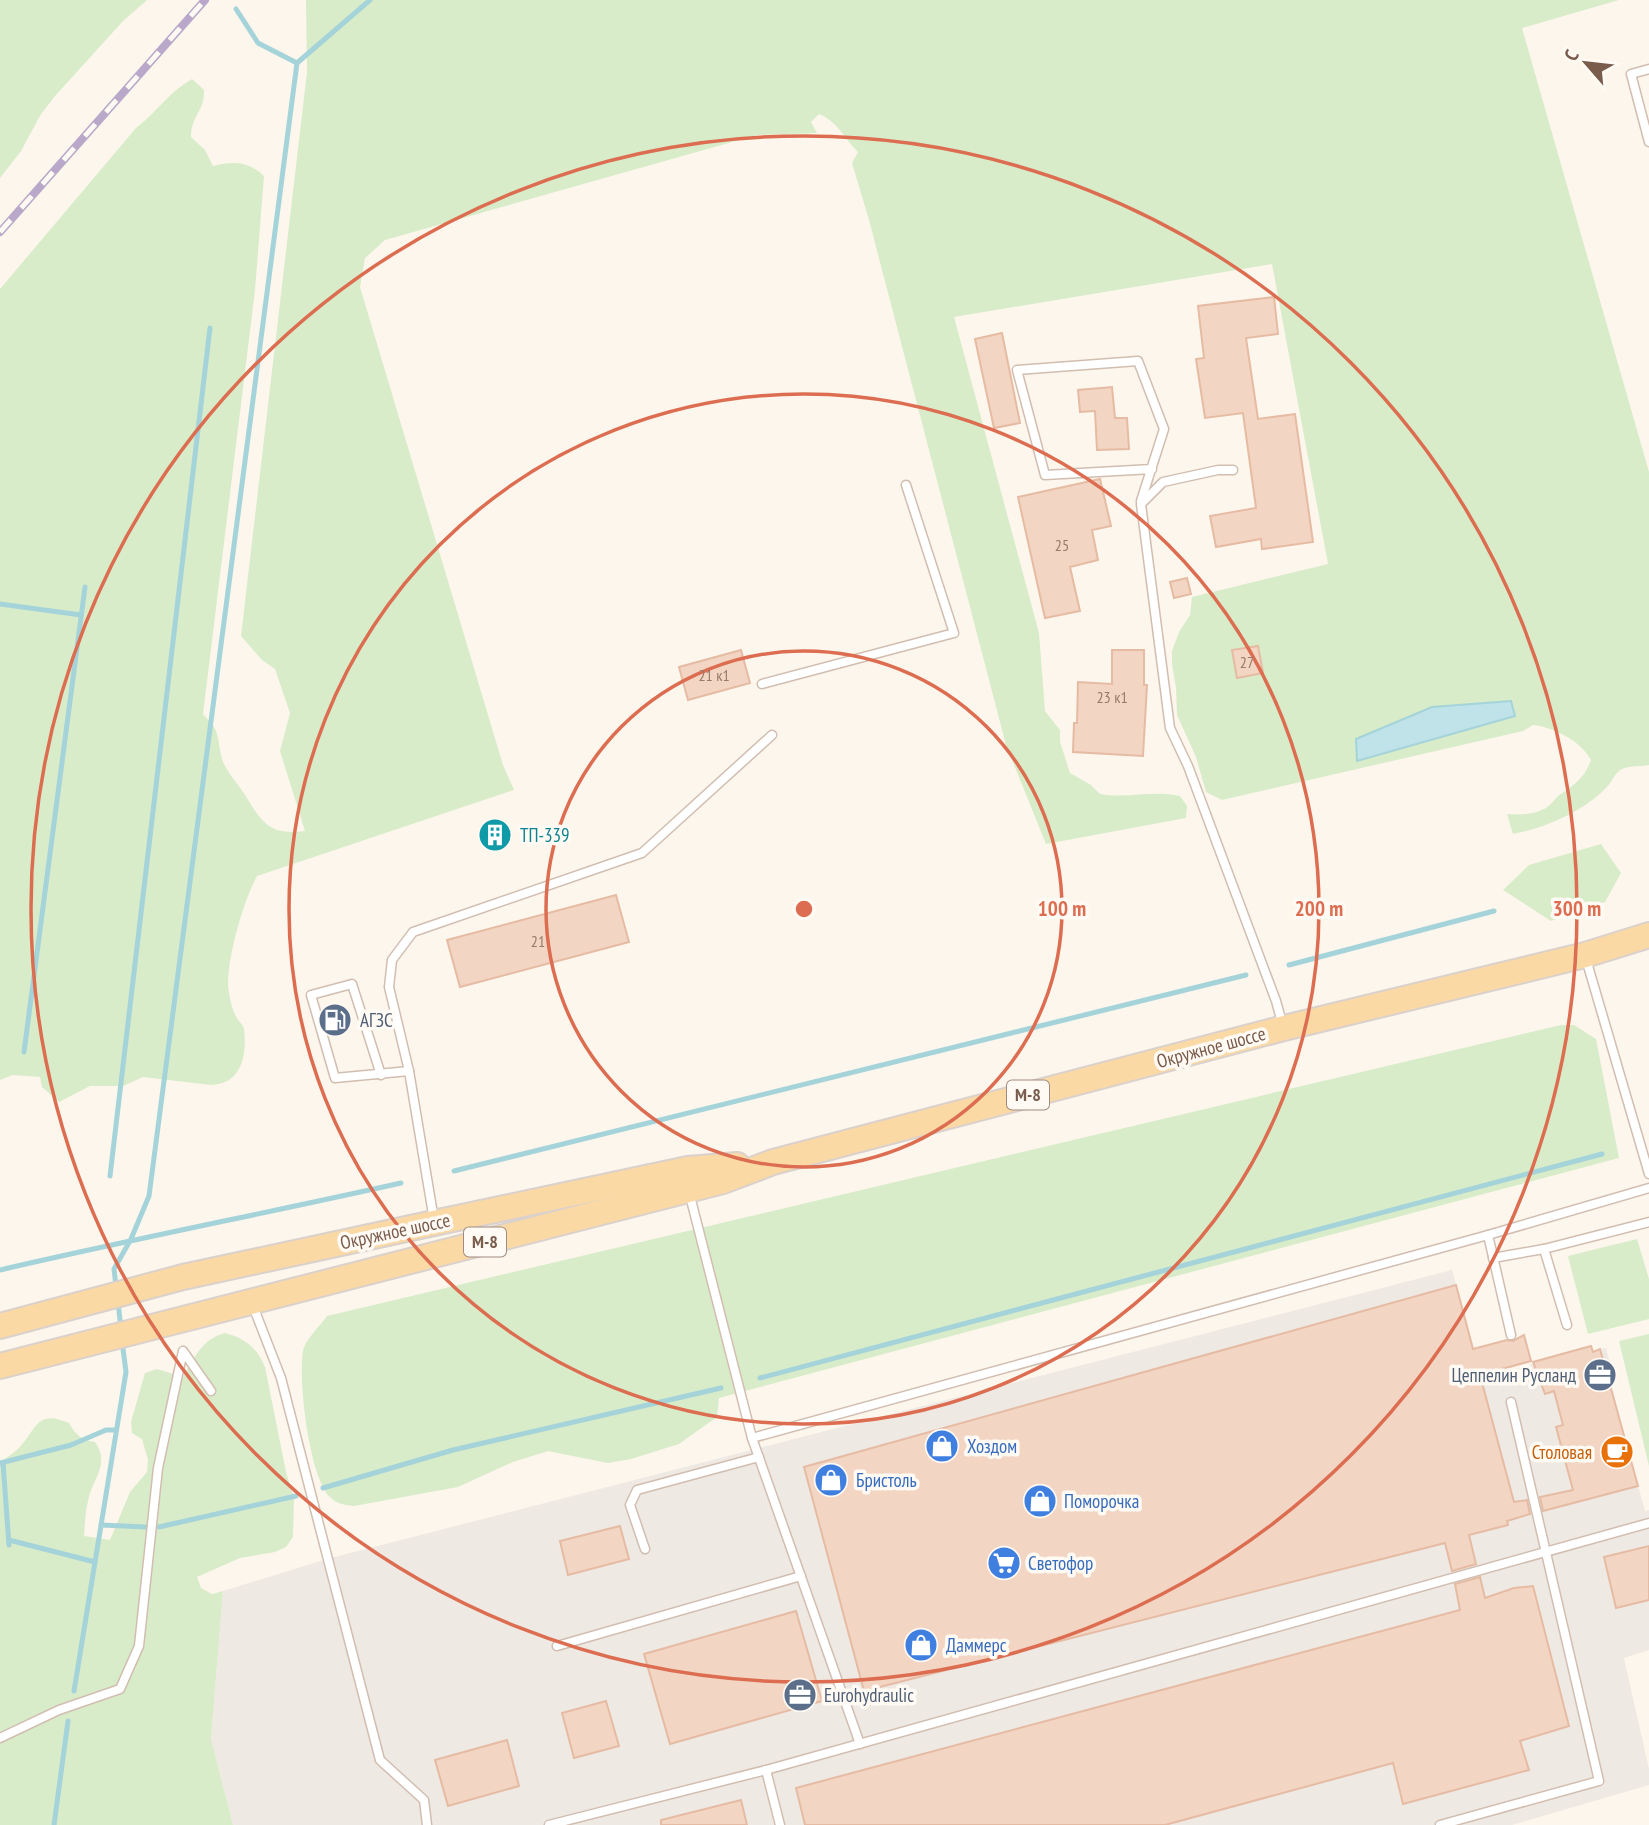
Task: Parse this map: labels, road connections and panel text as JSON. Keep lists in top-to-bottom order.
{
  "streets": {
    "main road": ["Окружное шоссе", "М-8"]
  },
  "places": {
    "building": ["ТП-339"],
    "fuel station": ["АГЗС"],
    "office": ["Цеппелин Русланд", "Eurohydraulic"],
    "shop": [
      "Хоздом",
      "Бристоль",
      "Поморочка",
      "Даммерс"
    ],
    "cafe": ["Столовая"],
    "supermarket": ["Светофор"]
  },
  "house_numbers": [
    "25",
    "27",
    "21 к1",
    "23 к1",
    "21"
  ],
  "north": "top left",
  "rings": ["100 m", "200 m", "300 m"]
}
